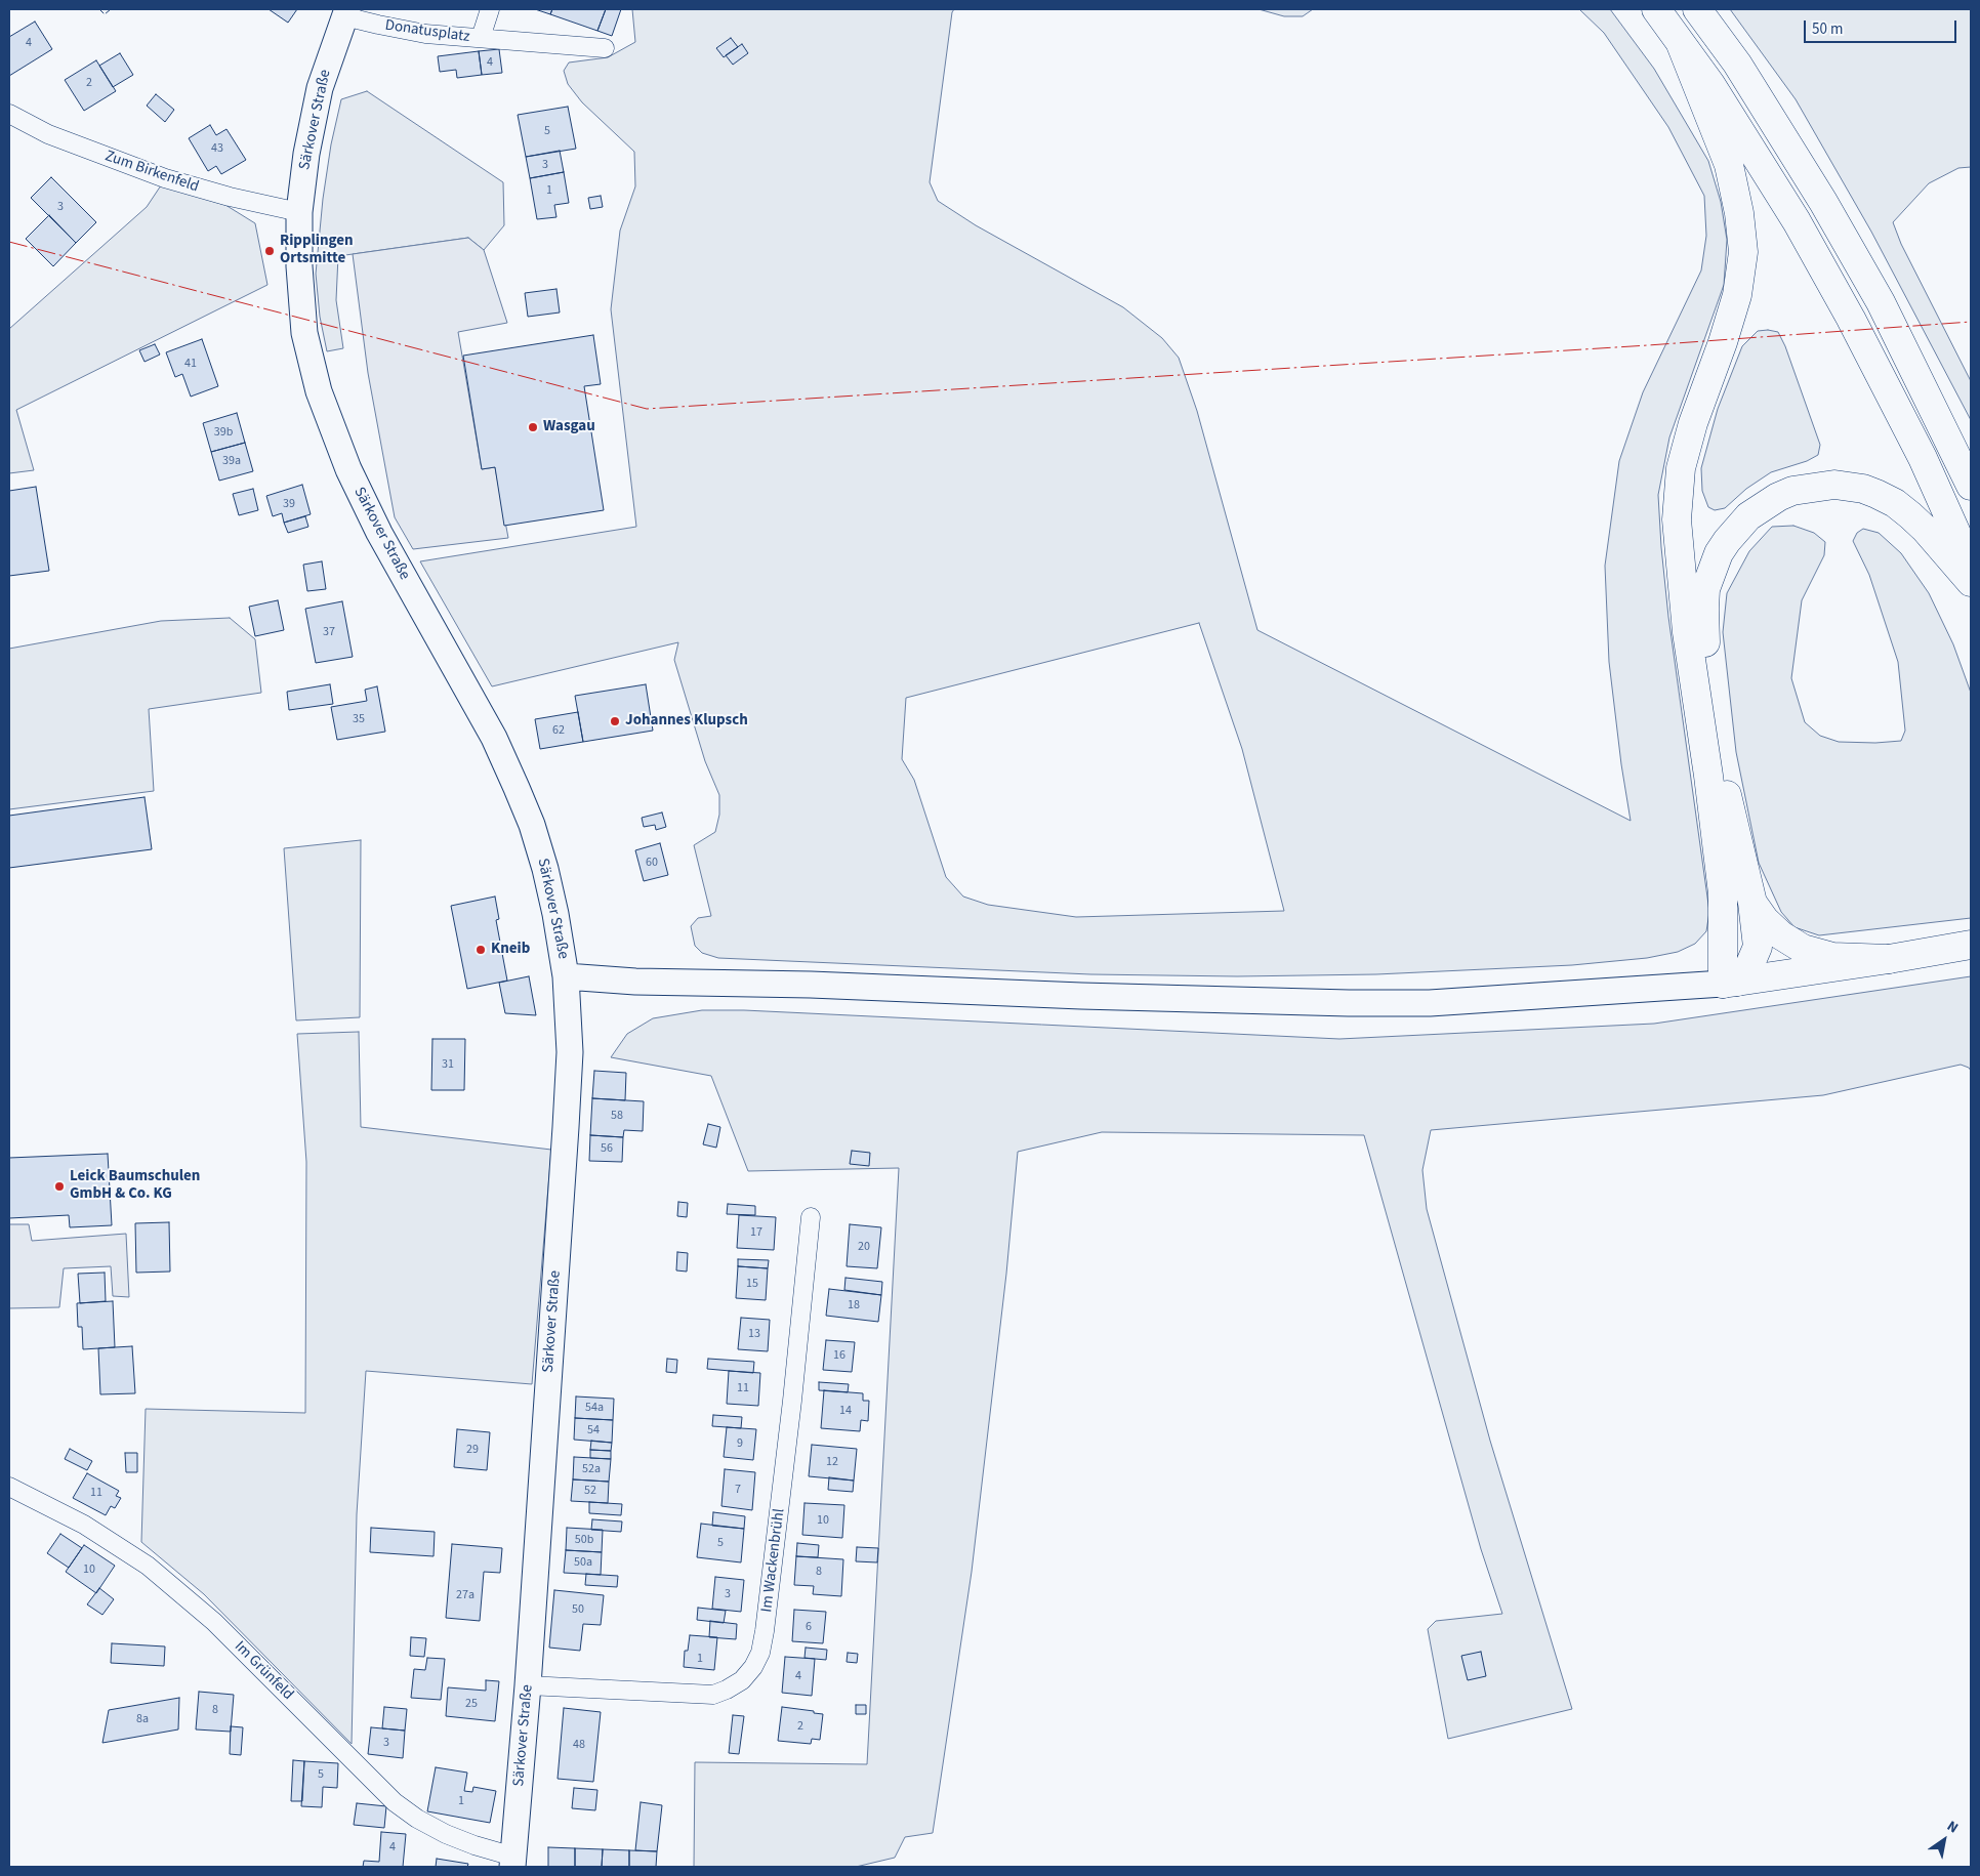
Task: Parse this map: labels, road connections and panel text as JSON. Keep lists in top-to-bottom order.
{
  "streets": {
    "main road": ["Särkover Straße"],
    "street": [
      "Donatusplatz",
      "Zum Birkenfeld",
      "Im Wackenbrühl",
      "Im Grünfeld"
    ]
  },
  "crossings": [
    ["Donatusplatz", "Särkover Straße"],
    ["Särkover Straße", "Zum Birkenfeld"],
    ["Särkover Straße", "Im Wackenbrühl"],
    ["Särkover Straße", "Im Grünfeld"]
  ],
  "places": [
    "Ripplingen Ortsmitte",
    "Wasgau",
    "Johannes Klupsch",
    "Kneib",
    "Leick Baumschulen GmbH & Co. KG"
  ],
  "house_numbers": [
    "4",
    "4",
    "2",
    "5",
    "43",
    "3",
    "1",
    "3",
    "41",
    "39b",
    "39a",
    "39",
    "37",
    "35",
    "62",
    "60",
    "31",
    "58",
    "56",
    "17",
    "20",
    "15",
    "18",
    "13",
    "16",
    "11",
    "54a",
    "14",
    "54",
    "9",
    "29",
    "12",
    "52a",
    "7",
    "52",
    "11",
    "10",
    "50b",
    "5",
    "50a",
    "10",
    "8",
    "3",
    "27a",
    "50",
    "6",
    "1",
    "4",
    "25",
    "8",
    "8a",
    "2",
    "3",
    "48",
    "5",
    "1",
    "4"
  ],
  "scale_bar": "50 m",
  "north": "top right"
}
